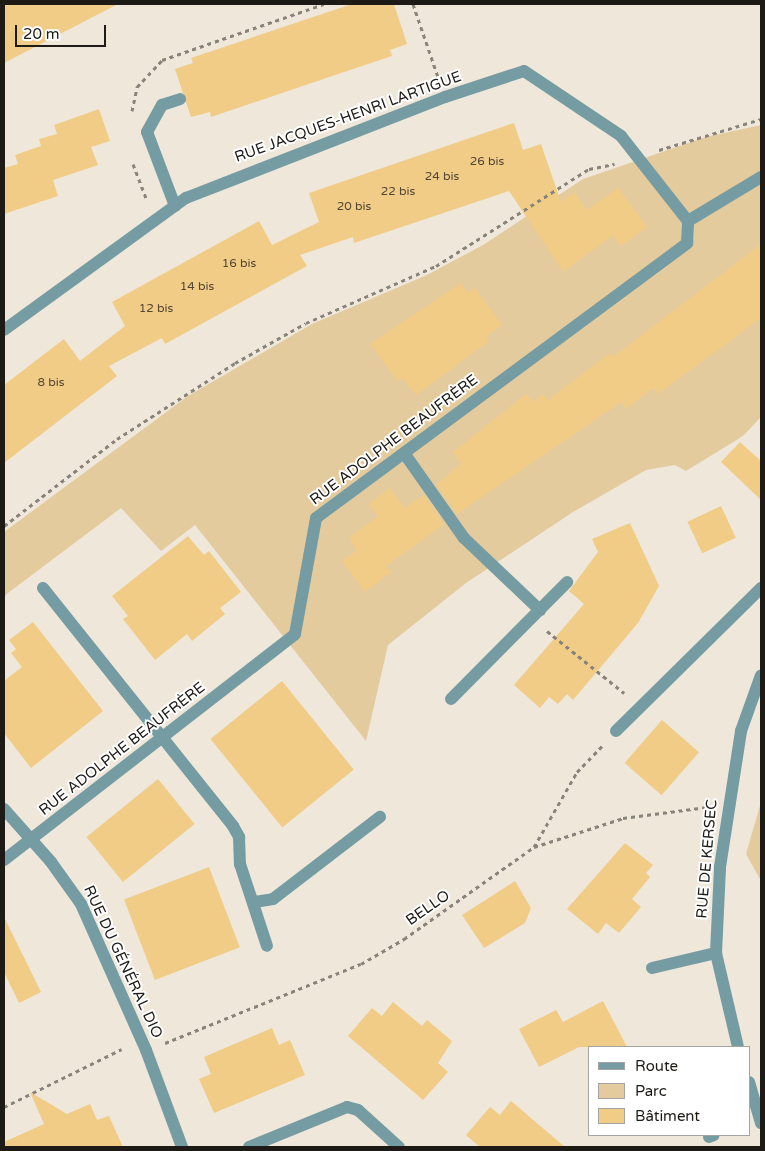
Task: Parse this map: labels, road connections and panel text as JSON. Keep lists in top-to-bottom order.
{
  "streets": {
    "street": [
      "RUE JACQUES-HENRI LARTIGUE",
      "RUE ADOLPHE BEAUFRÈRE",
      "RUE DE KERSEC",
      "RUE DU GÉNÉRAL DIO"
    ],
    "path": ["BELLO"]
  },
  "crossings": [
    ["RUE JACQUES-HENRI LARTIGUE", "RUE ADOLPHE BEAUFRÈRE"],
    ["RUE ADOLPHE BEAUFRÈRE", "RUE DU GÉNÉRAL DIO"],
    ["RUE DE KERSEC", "BELLO"],
    ["BELLO", "RUE DU GÉNÉRAL DIO"]
  ],
  "house_numbers": [
    "26 bis",
    "24 bis",
    "22 bis",
    "20 bis",
    "16 bis",
    "14 bis",
    "12 bis",
    "8 bis"
  ],
  "legend": ["Route", "Parc", "Bâtiment"],
  "scale_bar": "20 m"
}
